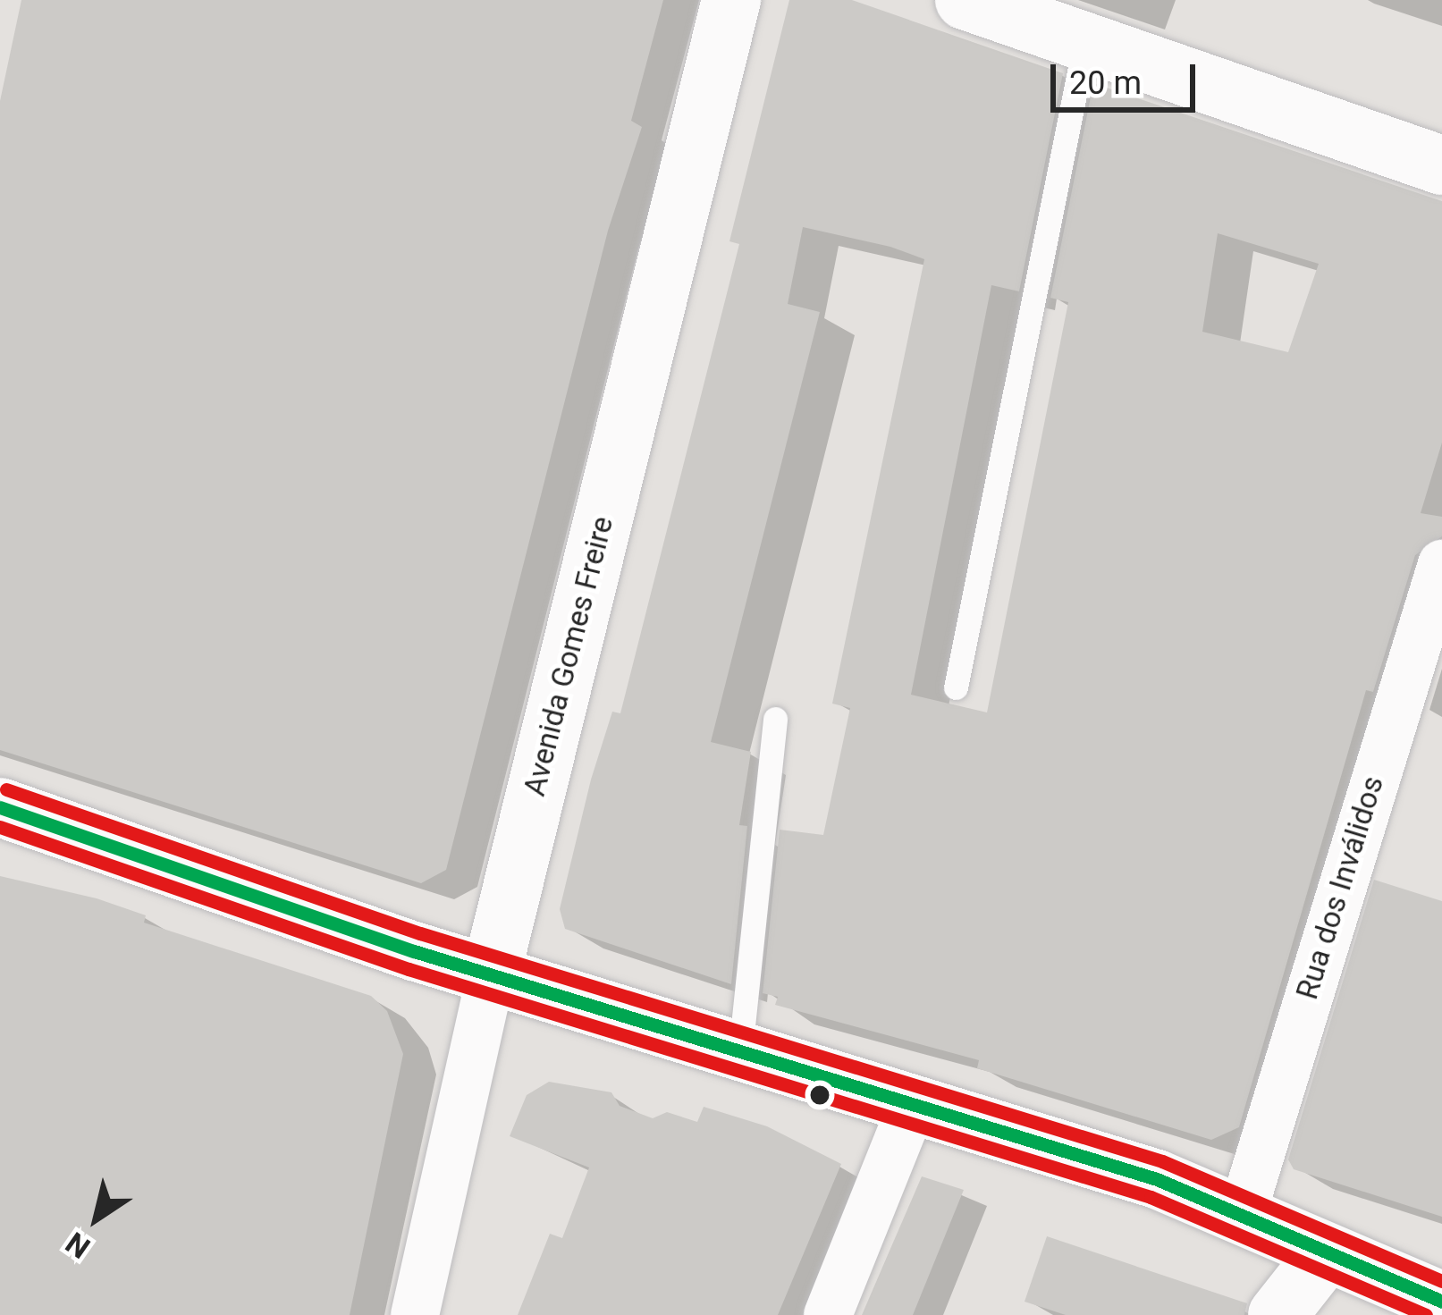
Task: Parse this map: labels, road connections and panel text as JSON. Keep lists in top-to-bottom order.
{
  "streets": {
    "street": ["Avenida Gomes Freire", "Rua dos Inválidos"]
  },
  "scale_bar": "20 m",
  "north": "bottom left"
}
